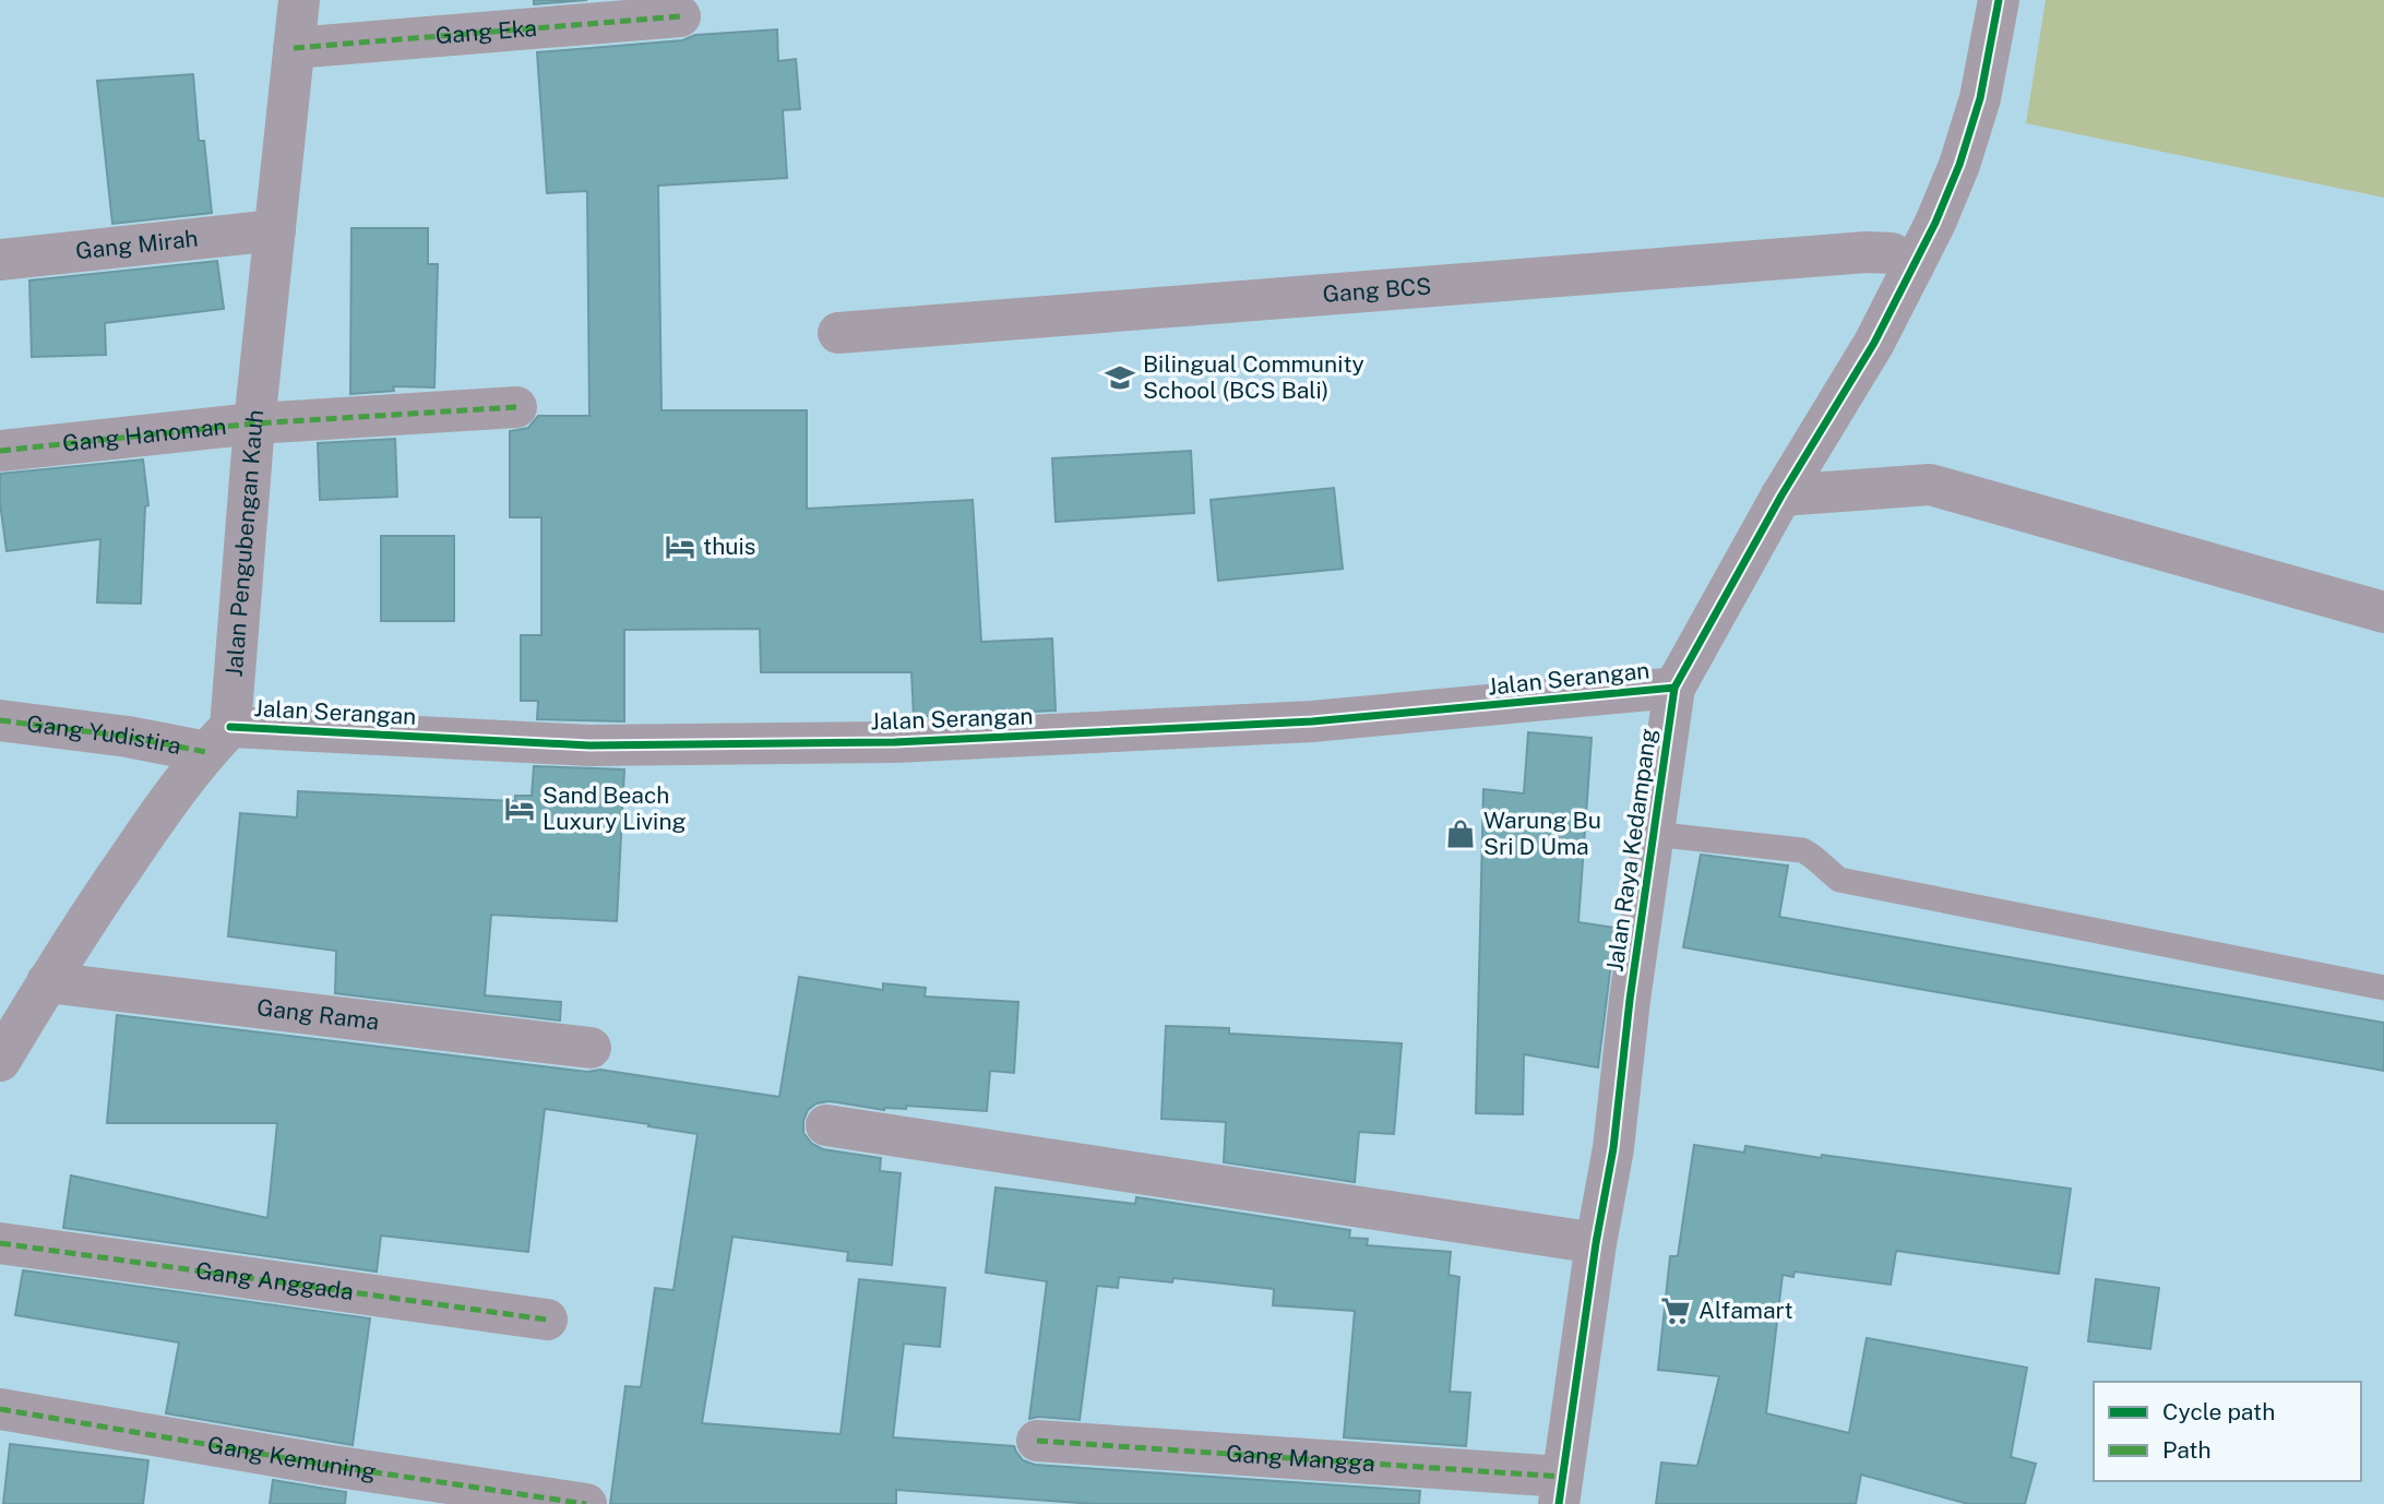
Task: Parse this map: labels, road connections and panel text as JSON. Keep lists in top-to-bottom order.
{
  "streets": {
    "street": [
      "Gang Eka",
      "Gang Mirah",
      "Gang BCS",
      "Gang Hanoman",
      "Jalan Pengubengan Kauh",
      "Jalan Serangan",
      "Gang Yudistira",
      "Jalan Raya Kedampang",
      "Gang Rama",
      "Gang Anggada",
      "Gang Kemuning",
      "Gang Mangga"
    ]
  },
  "crossings": [
    ["Gang Eka", "Jalan Pengubengan Kauh"],
    ["Gang Mirah", "Jalan Pengubengan Kauh"],
    ["Gang BCS", "Jalan Raya Kedampang"],
    ["Gang Hanoman", "Jalan Pengubengan Kauh"],
    ["Jalan Pengubengan Kauh", "Jalan Serangan"],
    ["Jalan Pengubengan Kauh", "Gang Yudistira"],
    ["Jalan Serangan", "Gang Yudistira"],
    ["Jalan Serangan", "Jalan Raya Kedampang"],
    ["Jalan Raya Kedampang", "Gang Mangga"]
  ],
  "places": {
    "school or university": ["Bilingual Community School (BCS Bali)"],
    "hotel": ["thuis", "Sand Beach Luxury Living"],
    "shop": ["Warung Bu Sri D Uma"],
    "supermarket": ["Alfamart"]
  },
  "legend": ["Cycle path", "Path"]
}
